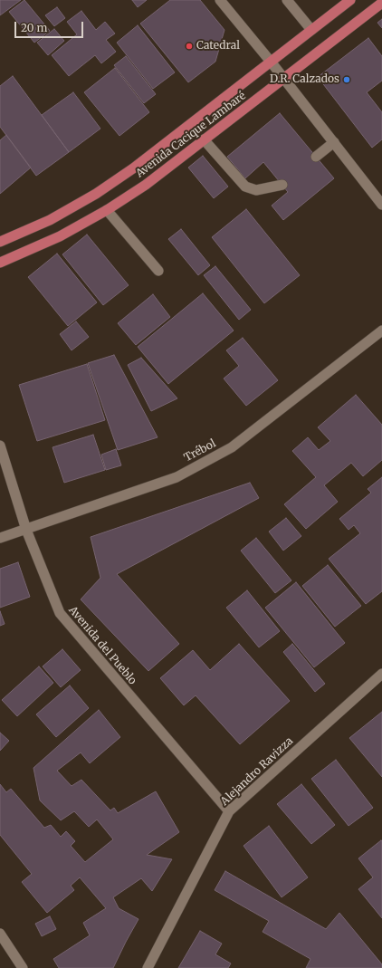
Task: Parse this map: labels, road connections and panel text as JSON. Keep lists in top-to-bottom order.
{
  "streets": {
    "main road": ["Avenida Cacique Lambaré"],
    "street": ["Trébol", "Avenida del Pueblo", "Alejandro Ravizza"]
  },
  "crossings": [
    ["Trébol", "Avenida del Pueblo"],
    ["Avenida del Pueblo", "Alejandro Ravizza"]
  ],
  "places": ["Catedral", "D.R. Calzados"],
  "scale_bar": "20 m"
}
